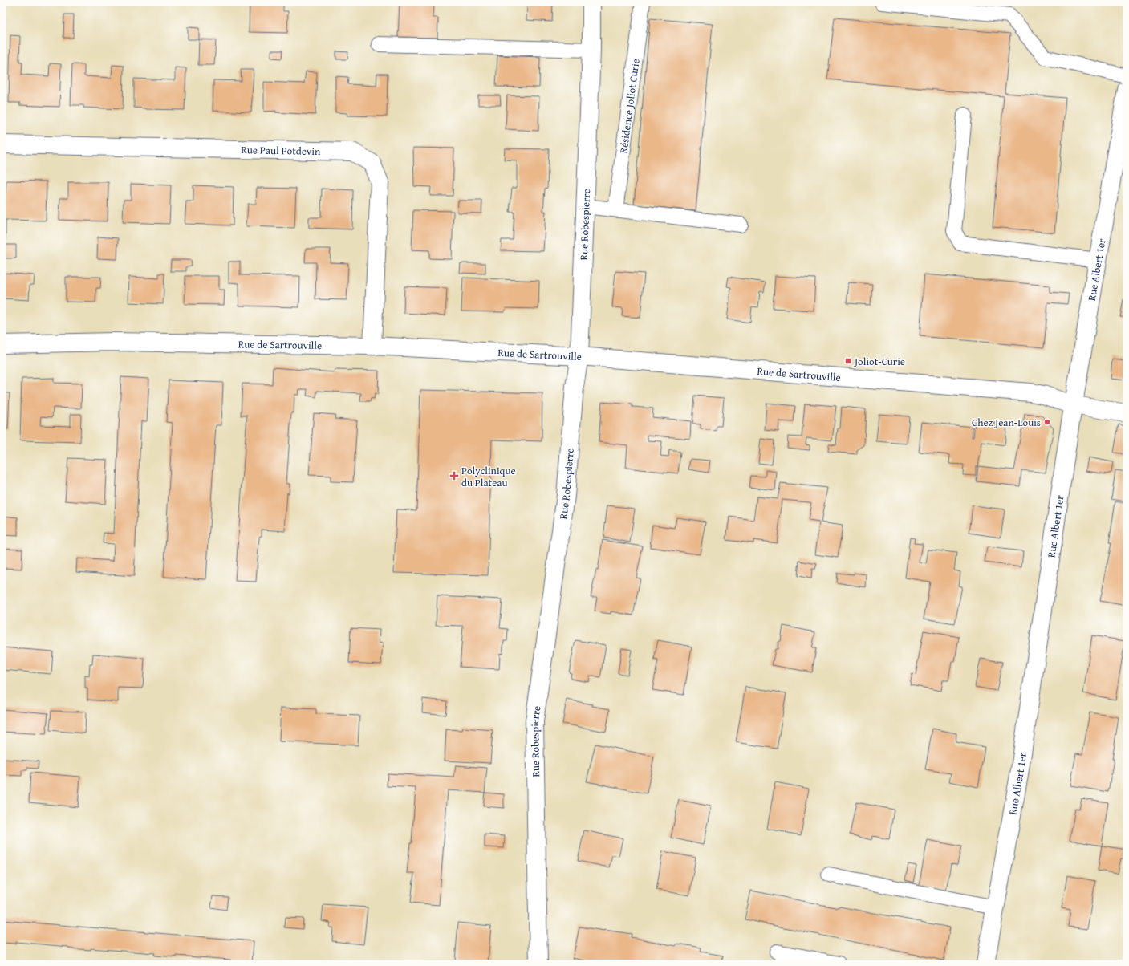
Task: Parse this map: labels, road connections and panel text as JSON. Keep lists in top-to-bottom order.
{
  "streets": {
    "street": [
      "Rue Paul Potdevin",
      "Rue Robespierre",
      "Rue Albert 1er",
      "Rue de Sartrouville"
    ],
    "lane": ["Résidence Joliot Curie"]
  },
  "crossings": [
    ["Rue Paul Potdevin", "Rue de Sartrouville"],
    ["Rue Robespierre", "Rue de Sartrouville"],
    ["Rue Albert 1er", "Rue de Sartrouville"]
  ],
  "places": {
    "transit": ["Joliot-Curie"],
    "other": ["Chez Jean-Louis"],
    "health": ["Polyclinique du Plateau"]
  }
}
